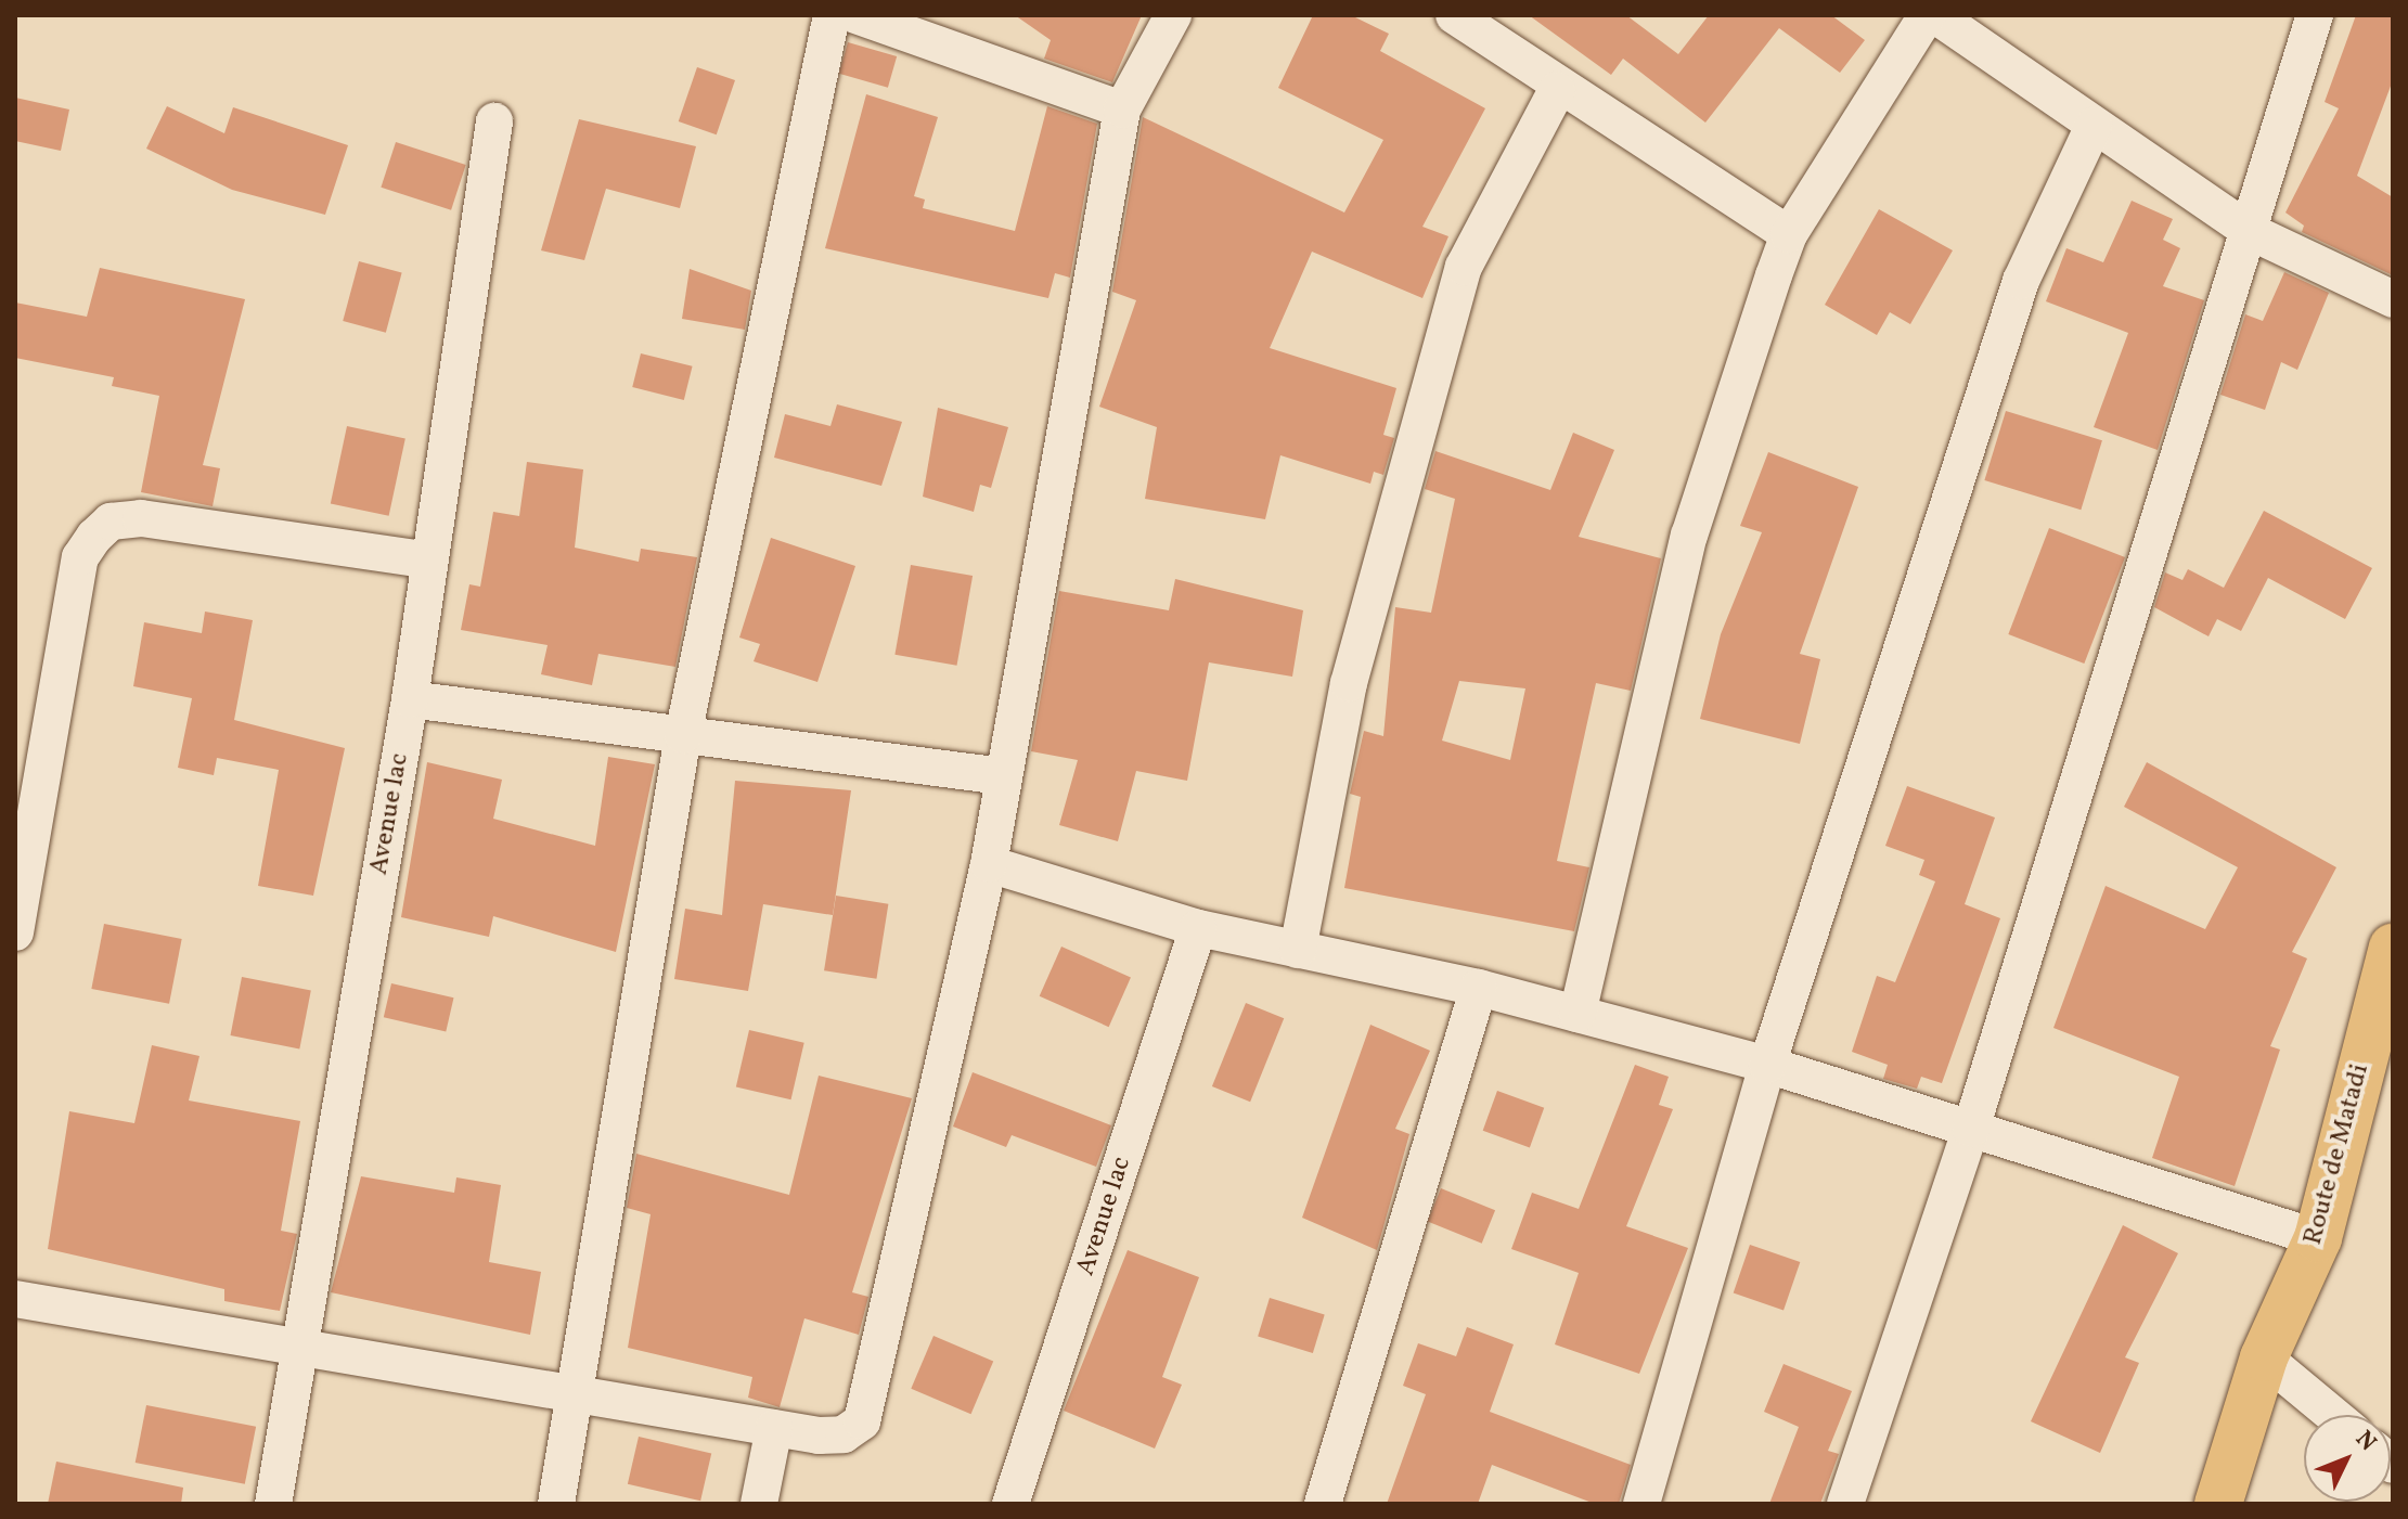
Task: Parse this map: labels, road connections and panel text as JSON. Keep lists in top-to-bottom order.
{
  "streets": {
    "main road": ["Route de Matadi"],
    "street": ["Avenue lac"]
  },
  "north": "top right"
}
